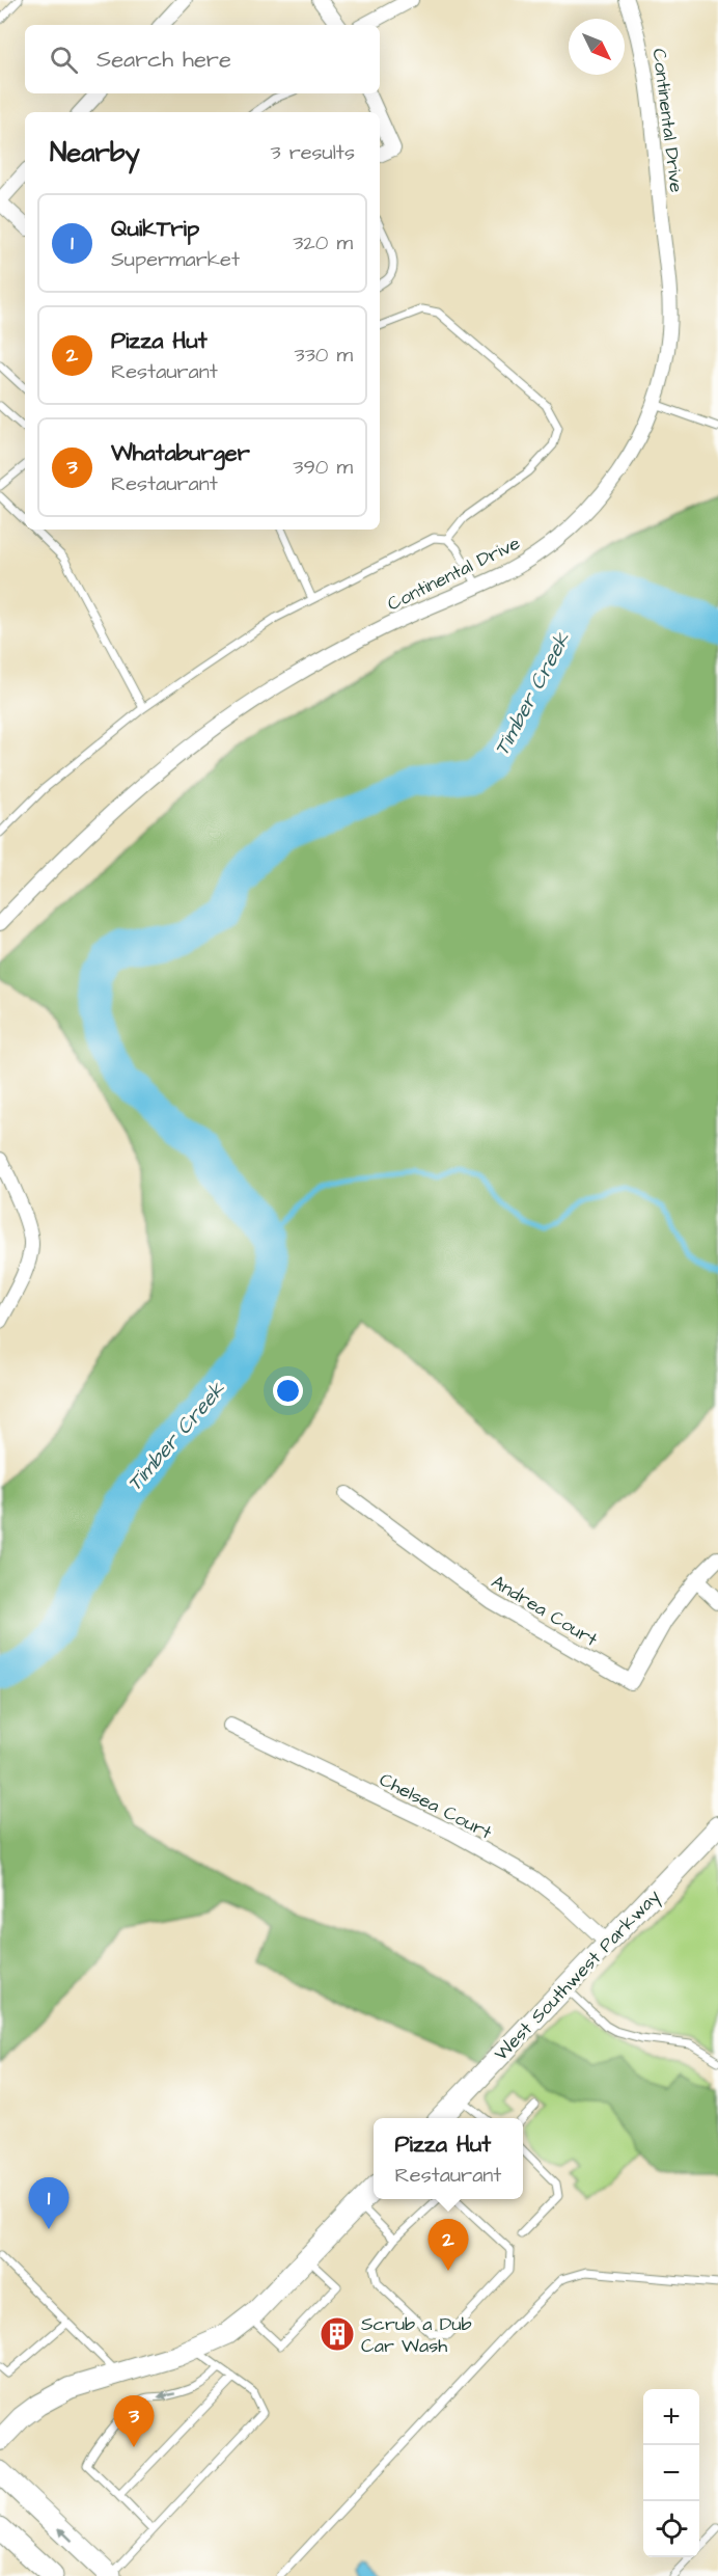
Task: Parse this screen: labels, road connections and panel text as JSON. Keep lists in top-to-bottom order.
{
  "streets": {
    "street": [
      "Continental Drive",
      "Andrea Court",
      "Chelsea Court",
      "West Southwest Parkway"
    ]
  },
  "crossings": [
    ["Chelsea Court", "West Southwest Parkway"]
  ],
  "water": ["Timber Creek"],
  "places": {
    "building": ["Scrub a Dub Car Wash"]
  },
  "north": "bottom right",
  "page": {
    "search": "Search here",
    "heading": ["Nearby", "3 results"],
    "list": [
      {
        "mark": "1",
        "name": "QuikTrip",
        "note": "Supermarket",
        "value": "320 m"
      },
      {
        "mark": "2",
        "name": "Pizza Hut",
        "note": "Restaurant",
        "value": "330 m"
      },
      {
        "mark": "3",
        "name": "Whataburger",
        "note": "Restaurant",
        "value": "390 m"
      }
    ],
    "popup": ["Pizza Hut", "Restaurant"],
    "pins": ["1", "2", "3"],
    "map_buttons": ["+", "−"]
  }
}
